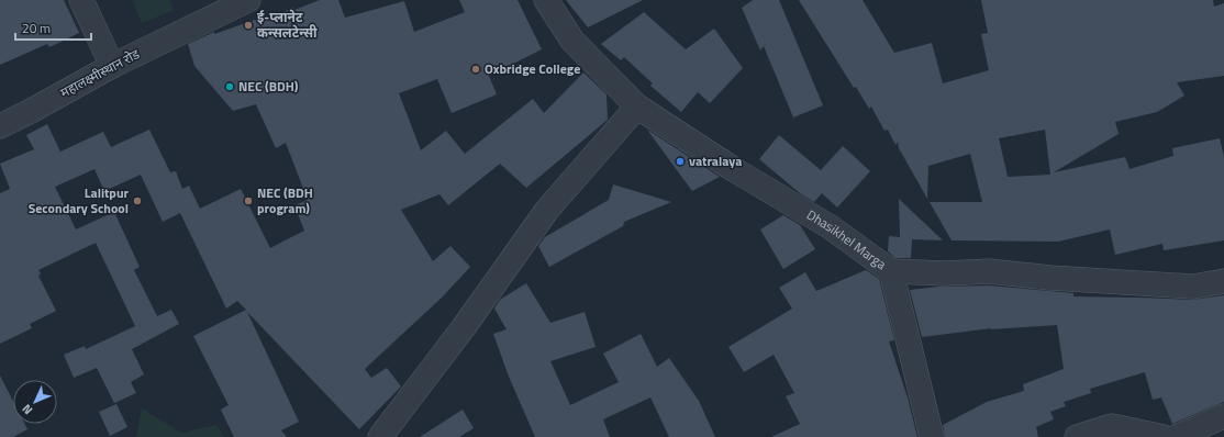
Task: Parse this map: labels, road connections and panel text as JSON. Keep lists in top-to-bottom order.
{
  "streets": {
    "street": ["महालक्ष्मीस्थान रोड", "Dhasikhel Marga"]
  },
  "places": [
    "ई-प्लानेट कन्सलटेन्सी",
    "Oxbridge College",
    "NEC (BDH)",
    "vatralaya",
    "Lalitpur Secondary School",
    "NEC (BDH program)"
  ],
  "scale_bar": "20 m",
  "north": "bottom left"
}
